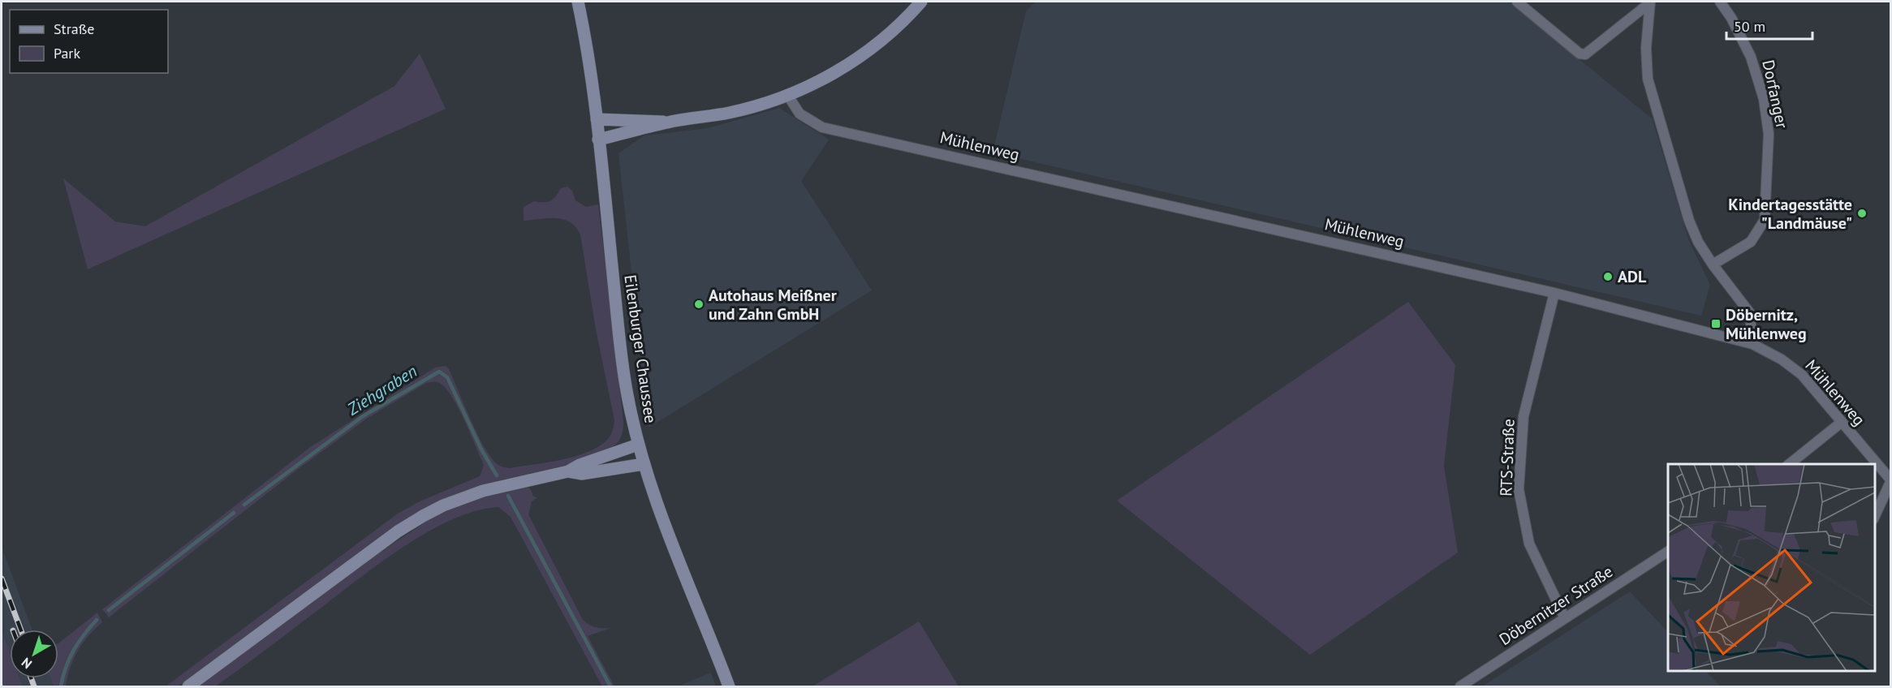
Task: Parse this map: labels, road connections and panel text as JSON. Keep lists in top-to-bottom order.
{
  "streets": {
    "main road": ["Eilenburger Chaussee"],
    "street": [
      "Dorfanger",
      "Mühlenweg",
      "RTS-Straße",
      "Döbernitzer Straße"
    ]
  },
  "crossings": [
    ["Mühlenweg", "RTS-Straße"],
    ["RTS-Straße", "Döbernitzer Straße"]
  ],
  "water": ["Ziehgraben"],
  "places": {
    "other": ["Kindertagesstätte \"Landmäuse\"", "ADL", "Autohaus Meißner und Zahn GmbH"],
    "transit": ["Döbernitz, Mühlenweg"]
  },
  "legend": ["Straße", "Park"],
  "scale_bar": "50 m",
  "north": "bottom left"
}
